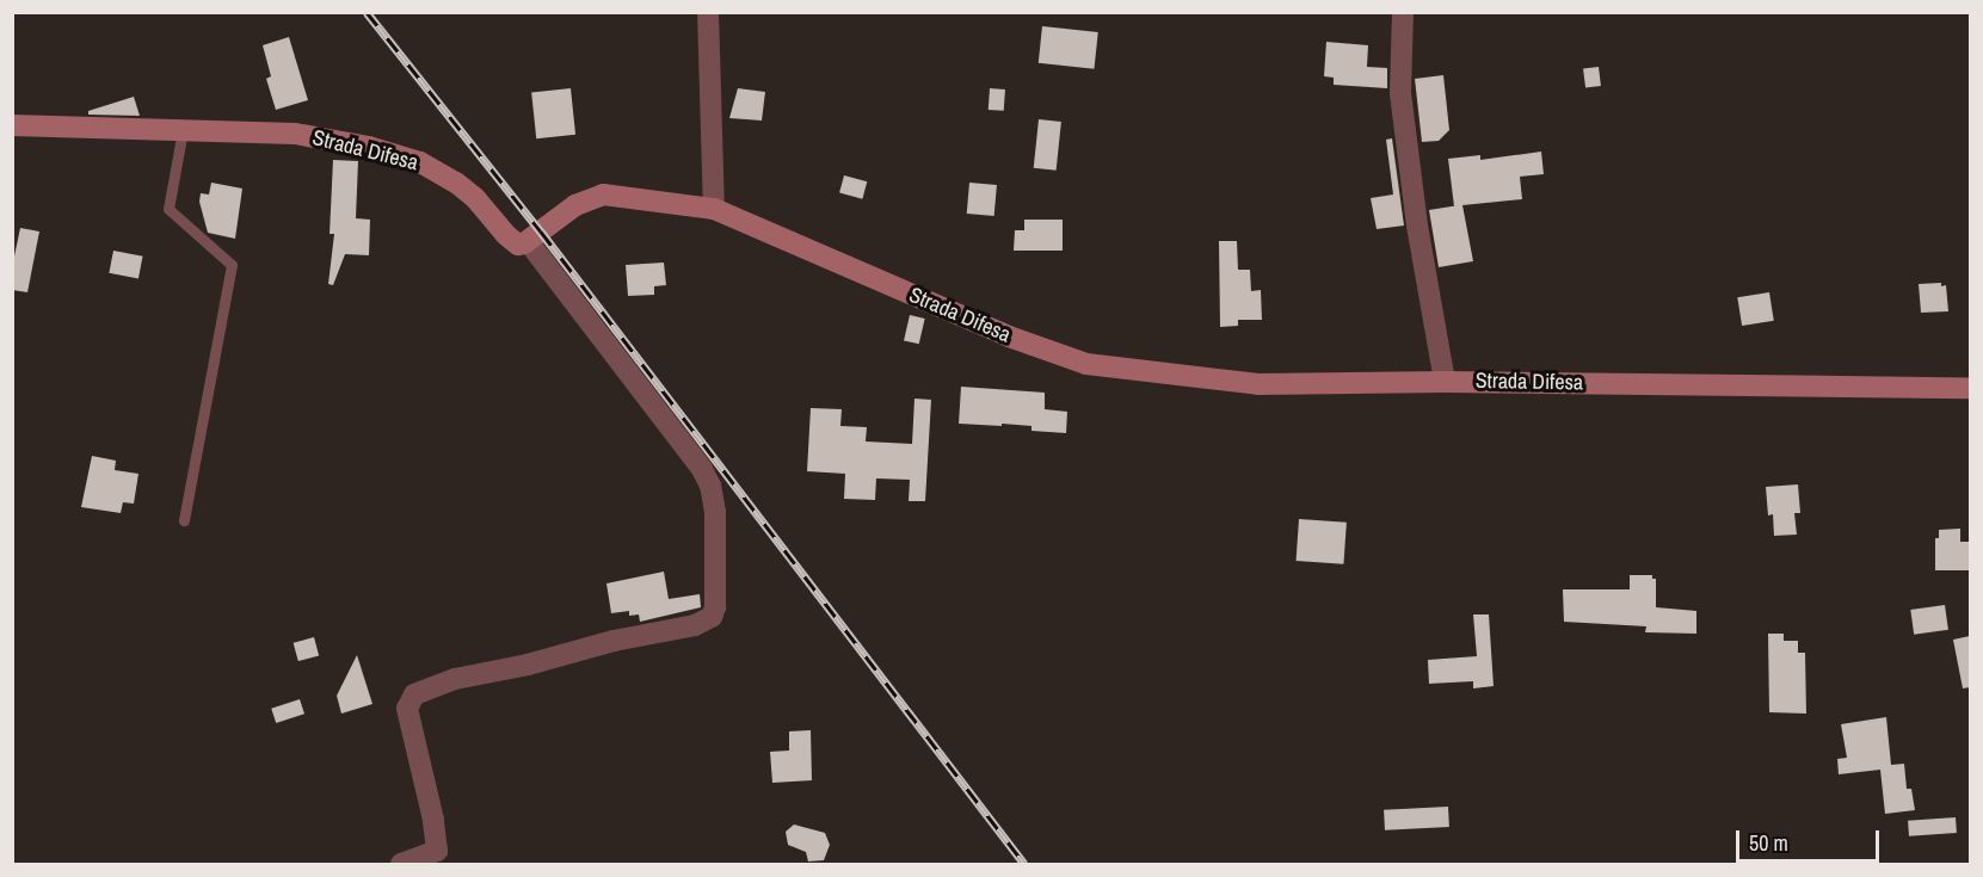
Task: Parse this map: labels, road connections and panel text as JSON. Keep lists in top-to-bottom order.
{
  "streets": {
    "street": ["Strada Difesa"]
  },
  "scale_bar": "50 m"
}
